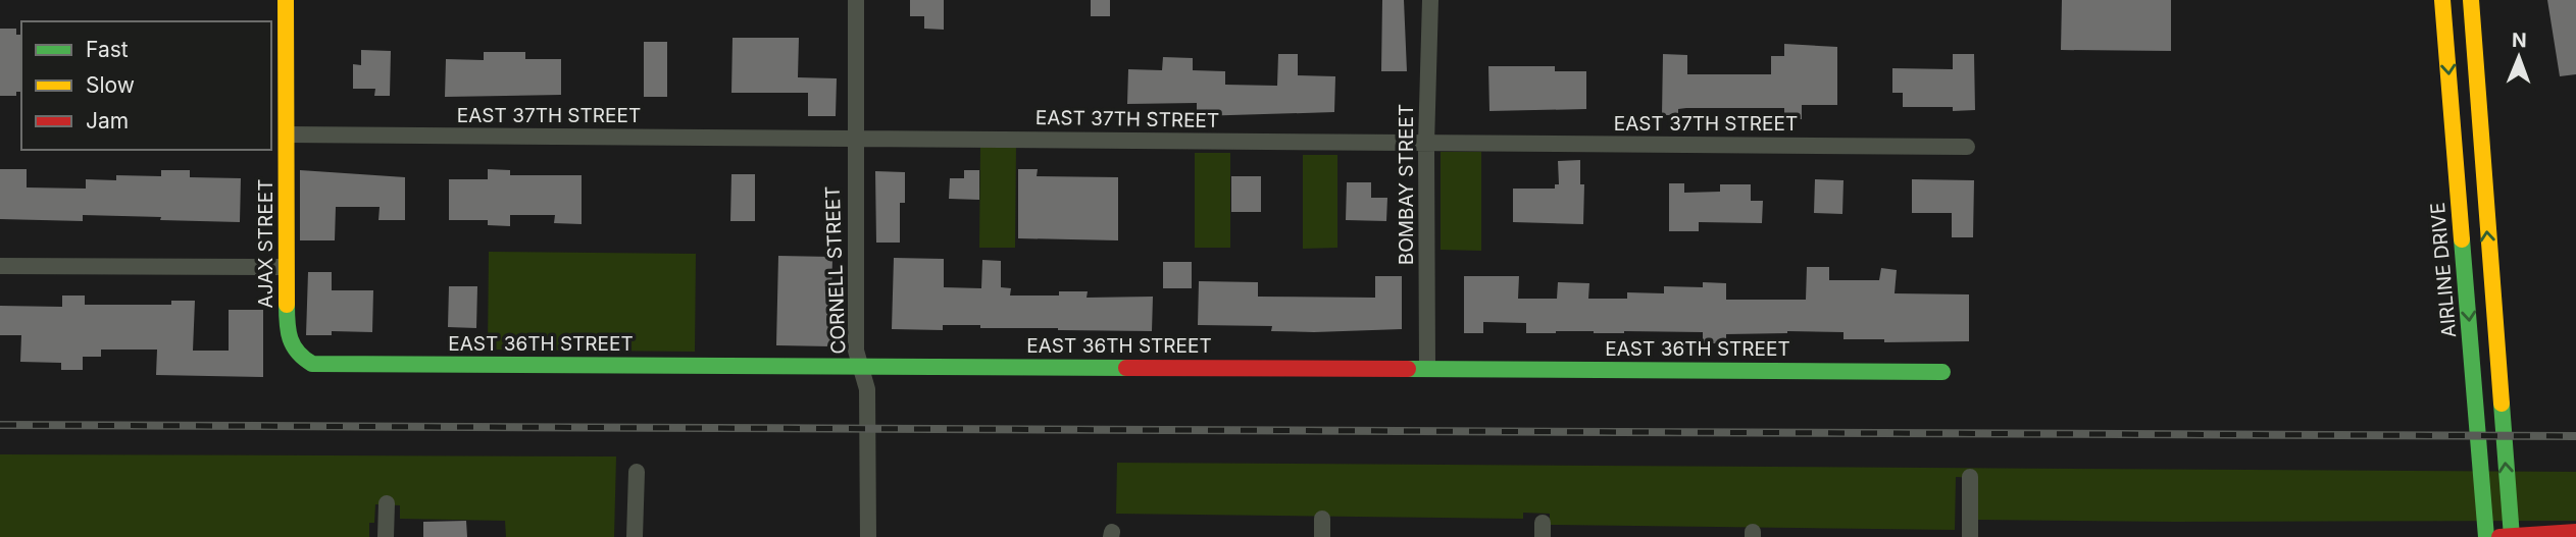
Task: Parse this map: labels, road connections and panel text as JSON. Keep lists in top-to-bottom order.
{
  "streets": {
    "street": [
      "EAST 37TH STREET",
      "BOMBAY STREET",
      "AJAX STREET",
      "CORNELL STREET",
      "AIRLINE DRIVE",
      "EAST 36TH STREET"
    ]
  },
  "crossings": [
    ["EAST 37TH STREET", "BOMBAY STREET"],
    ["EAST 37TH STREET", "AJAX STREET"],
    ["EAST 37TH STREET", "CORNELL STREET"],
    ["BOMBAY STREET", "EAST 36TH STREET"],
    ["AJAX STREET", "EAST 36TH STREET"],
    ["CORNELL STREET", "EAST 36TH STREET"]
  ],
  "legend": ["Fast", "Slow", "Jam"],
  "north": "top"
}
